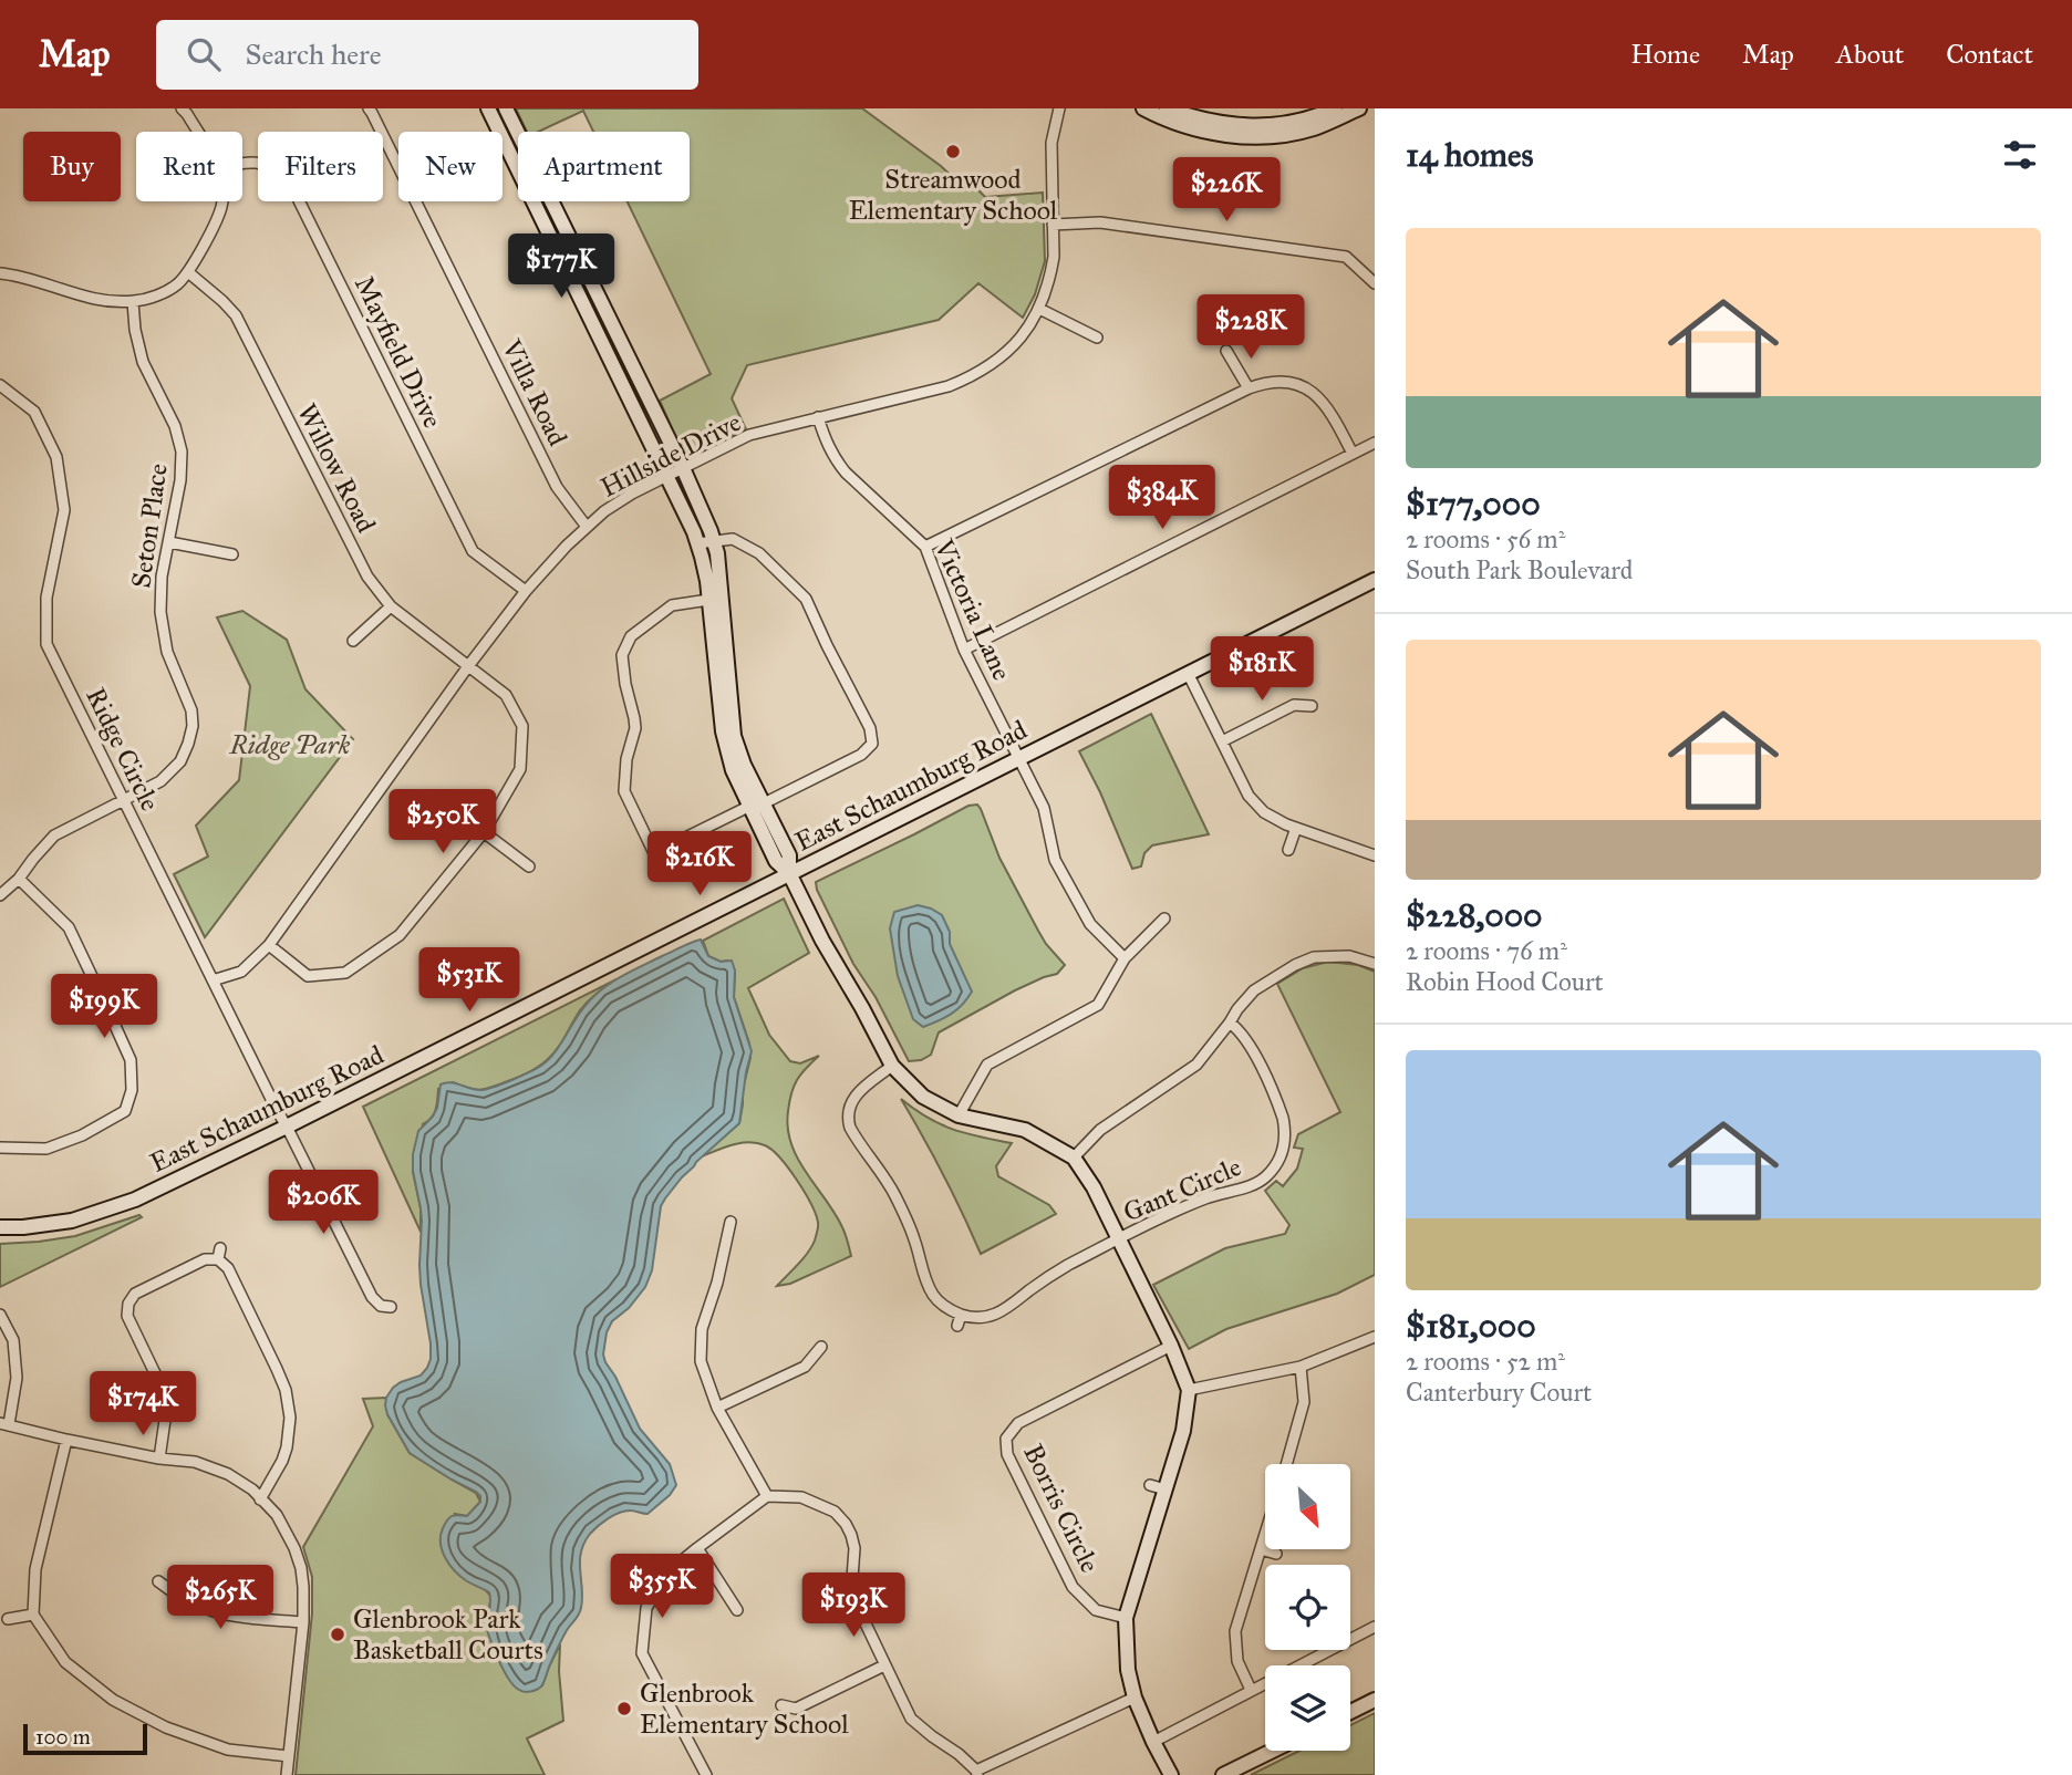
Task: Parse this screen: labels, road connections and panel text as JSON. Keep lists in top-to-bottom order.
{
  "streets": {
    "street": [
      "Mayfield Drive",
      "Villa Road",
      "Hillside Drive",
      "Willow Road",
      "Seton Place",
      "Victoria Lane",
      "Ridge Circle",
      "East Schaumburg Road",
      "Gant Circle",
      "Borris Circle"
    ]
  },
  "crossings": [
    ["Mayfield Drive", "Hillside Drive"],
    ["Villa Road", "Hillside Drive"],
    ["Hillside Drive", "Willow Road"],
    ["Hillside Drive", "Victoria Lane"],
    ["Hillside Drive", "Ridge Circle"],
    ["Seton Place", "Ridge Circle"],
    ["Victoria Lane", "East Schaumburg Road"],
    ["Ridge Circle", "East Schaumburg Road"]
  ],
  "parks": ["Ridge Park"],
  "places": ["Streamwood Elementary School", "Glenbrook Park Basketball Courts", "Glenbrook Elementary School"],
  "scale_bar": "100 m",
  "north": "bottom right",
  "page": {
    "header": "Map",
    "search": "Search here",
    "nav": [
      "Home",
      "Map",
      "About",
      "Contact"
    ],
    "heading": "14 homes",
    "chip": [
      "Buy",
      "Rent",
      "Filters",
      "New",
      "Apartment"
    ],
    "price": [
      "$226K",
      "$177K",
      "$228K",
      "$384K",
      "$181K",
      "$250K",
      "$216K",
      "$531K",
      "$199K",
      "$206K",
      "$174K",
      "$355K",
      "$265K",
      "$193K"
    ],
    "list": [
      {
        "name": "$177,000",
        "note": "2 rooms · 56 m² · South Park Boulevard"
      },
      {
        "name": "$228,000",
        "note": "2 rooms · 76 m² · Robin Hood Court"
      },
      {
        "name": "$181,000",
        "note": "2 rooms · 52 m² · Canterbury Court"
      }
    ],
    "scale": "100 m"
  }
}
